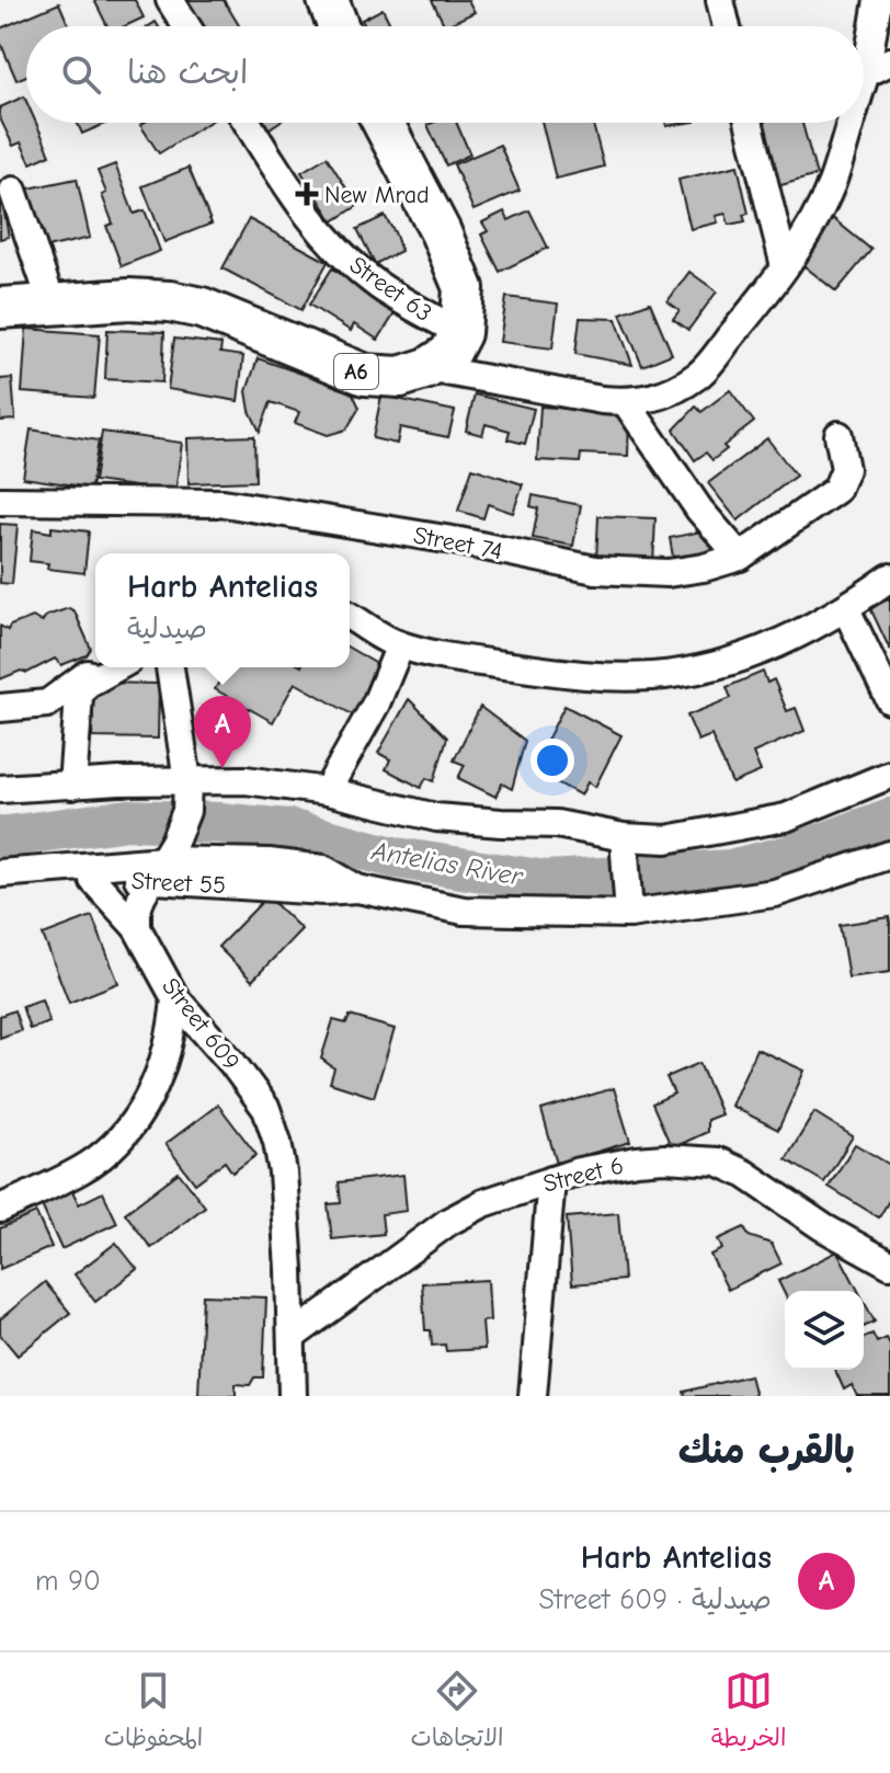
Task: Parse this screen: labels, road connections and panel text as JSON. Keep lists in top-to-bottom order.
{
  "streets": {
    "highway": ["A6"],
    "street": [
      "Street 63",
      "Street 74",
      "Street 55",
      "Street 609",
      "Street 6"
    ]
  },
  "crossings": [
    ["Street 55", "Street 609"],
    ["Street 609", "Street 6"]
  ],
  "water": ["Antelias River"],
  "places": {
    "health": ["New Mrad"]
  },
  "page": {
    "search": "ابحث هنا",
    "popup": ["Harb Antelias", "صيدلية"],
    "pins": "A",
    "heading": "بالقرب منك",
    "list": [
      {
        "mark": "A",
        "name": "Harb Antelias",
        "note": "صيدلية · Street 609",
        "value": "90 m"
      }
    ],
    "nav": ["الخريطة", "الاتجاهات", "المحفوظات"]
  }
}
